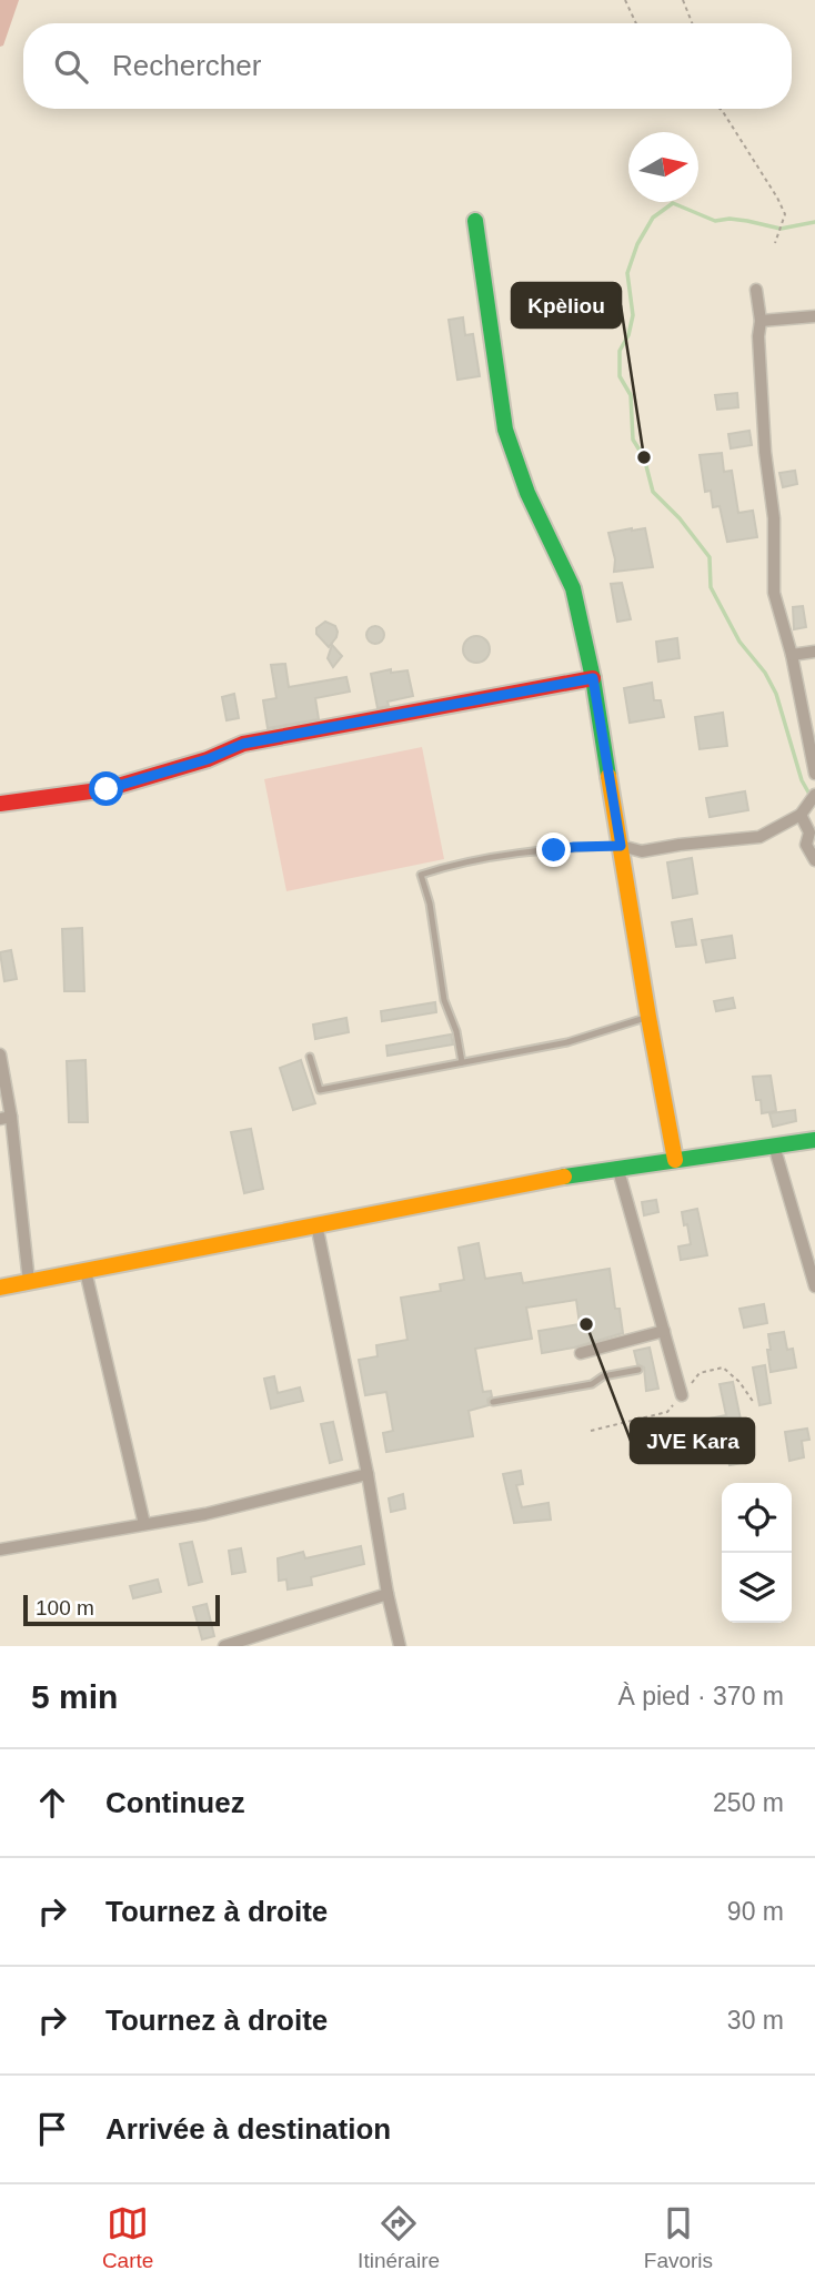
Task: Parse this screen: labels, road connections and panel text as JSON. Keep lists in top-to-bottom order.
{
  "places": ["Kpèliou", "JVE Kara"],
  "scale_bar": "100 m",
  "north": "right",
  "page": {
    "search": "Rechercher",
    "scale": "100 m",
    "heading": ["5 min", "À pied · 370 m"],
    "list": [
      ["Continuez", "250 m"],
      ["Tournez à droite", "90 m"],
      ["Tournez à droite", "30 m"],
      "Arrivée à destination"
    ],
    "nav": ["Carte", "Itinéraire", "Favoris"]
  }
}
